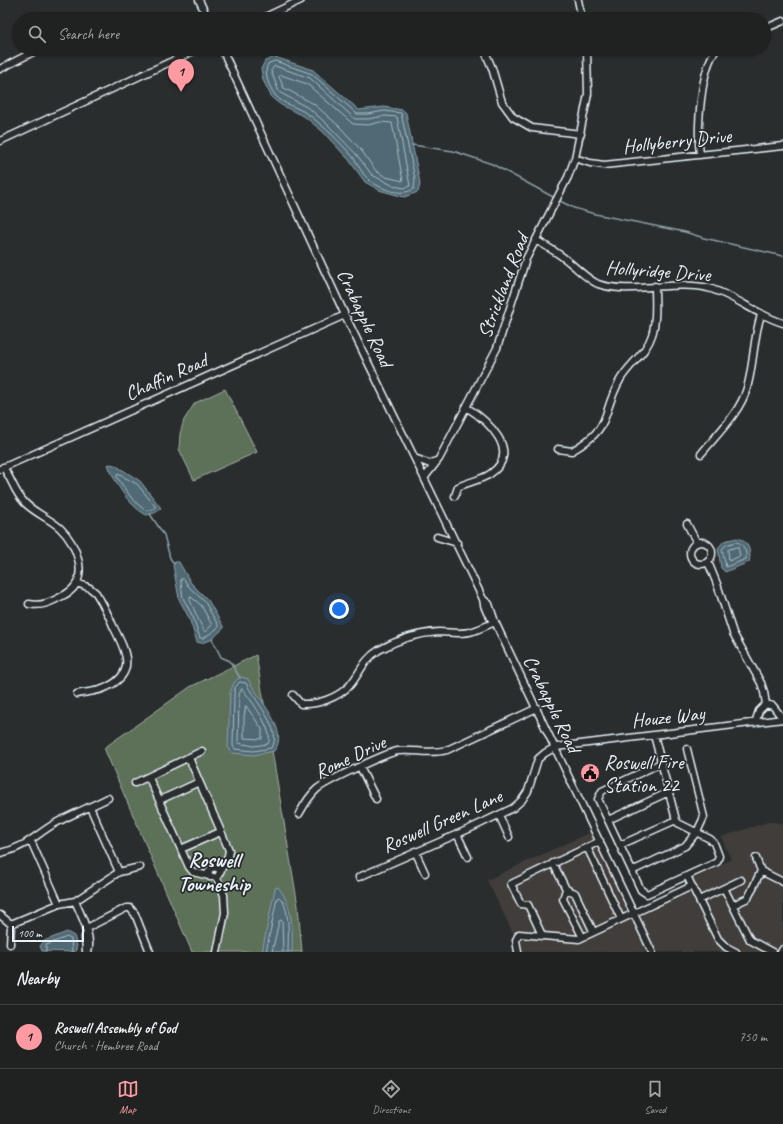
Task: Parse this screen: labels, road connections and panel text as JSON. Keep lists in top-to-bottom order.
{
  "streets": {
    "street": [
      "Hollyberry Drive",
      "Hollyridge Drive",
      "Strickland Road",
      "Crabapple Road",
      "Chaffin Road",
      "Houze Way",
      "Rome Drive",
      "Roswell Green Lane"
    ]
  },
  "crossings": [
    ["Hollyberry Drive", "Strickland Road"],
    ["Hollyridge Drive", "Strickland Road"],
    ["Strickland Road", "Crabapple Road"],
    ["Crabapple Road", "Chaffin Road"],
    ["Crabapple Road", "Houze Way"],
    ["Crabapple Road", "Rome Drive"],
    ["Crabapple Road", "Roswell Green Lane"],
    ["Houze Way", "Roswell Green Lane"]
  ],
  "districts": ["Roswell Towneship"],
  "places": {
    "public building": ["Roswell Fire Station 22"]
  },
  "scale_bar": "100 m",
  "page": {
    "search": "Search here",
    "pins": "1",
    "scale": "100 m",
    "heading": "Nearby",
    "list": [
      {
        "mark": "1",
        "name": "Roswell Assembly of God",
        "note": "Church · Hembree Road",
        "value": "750 m"
      }
    ],
    "nav": ["Map", "Directions", "Saved"]
  }
}
